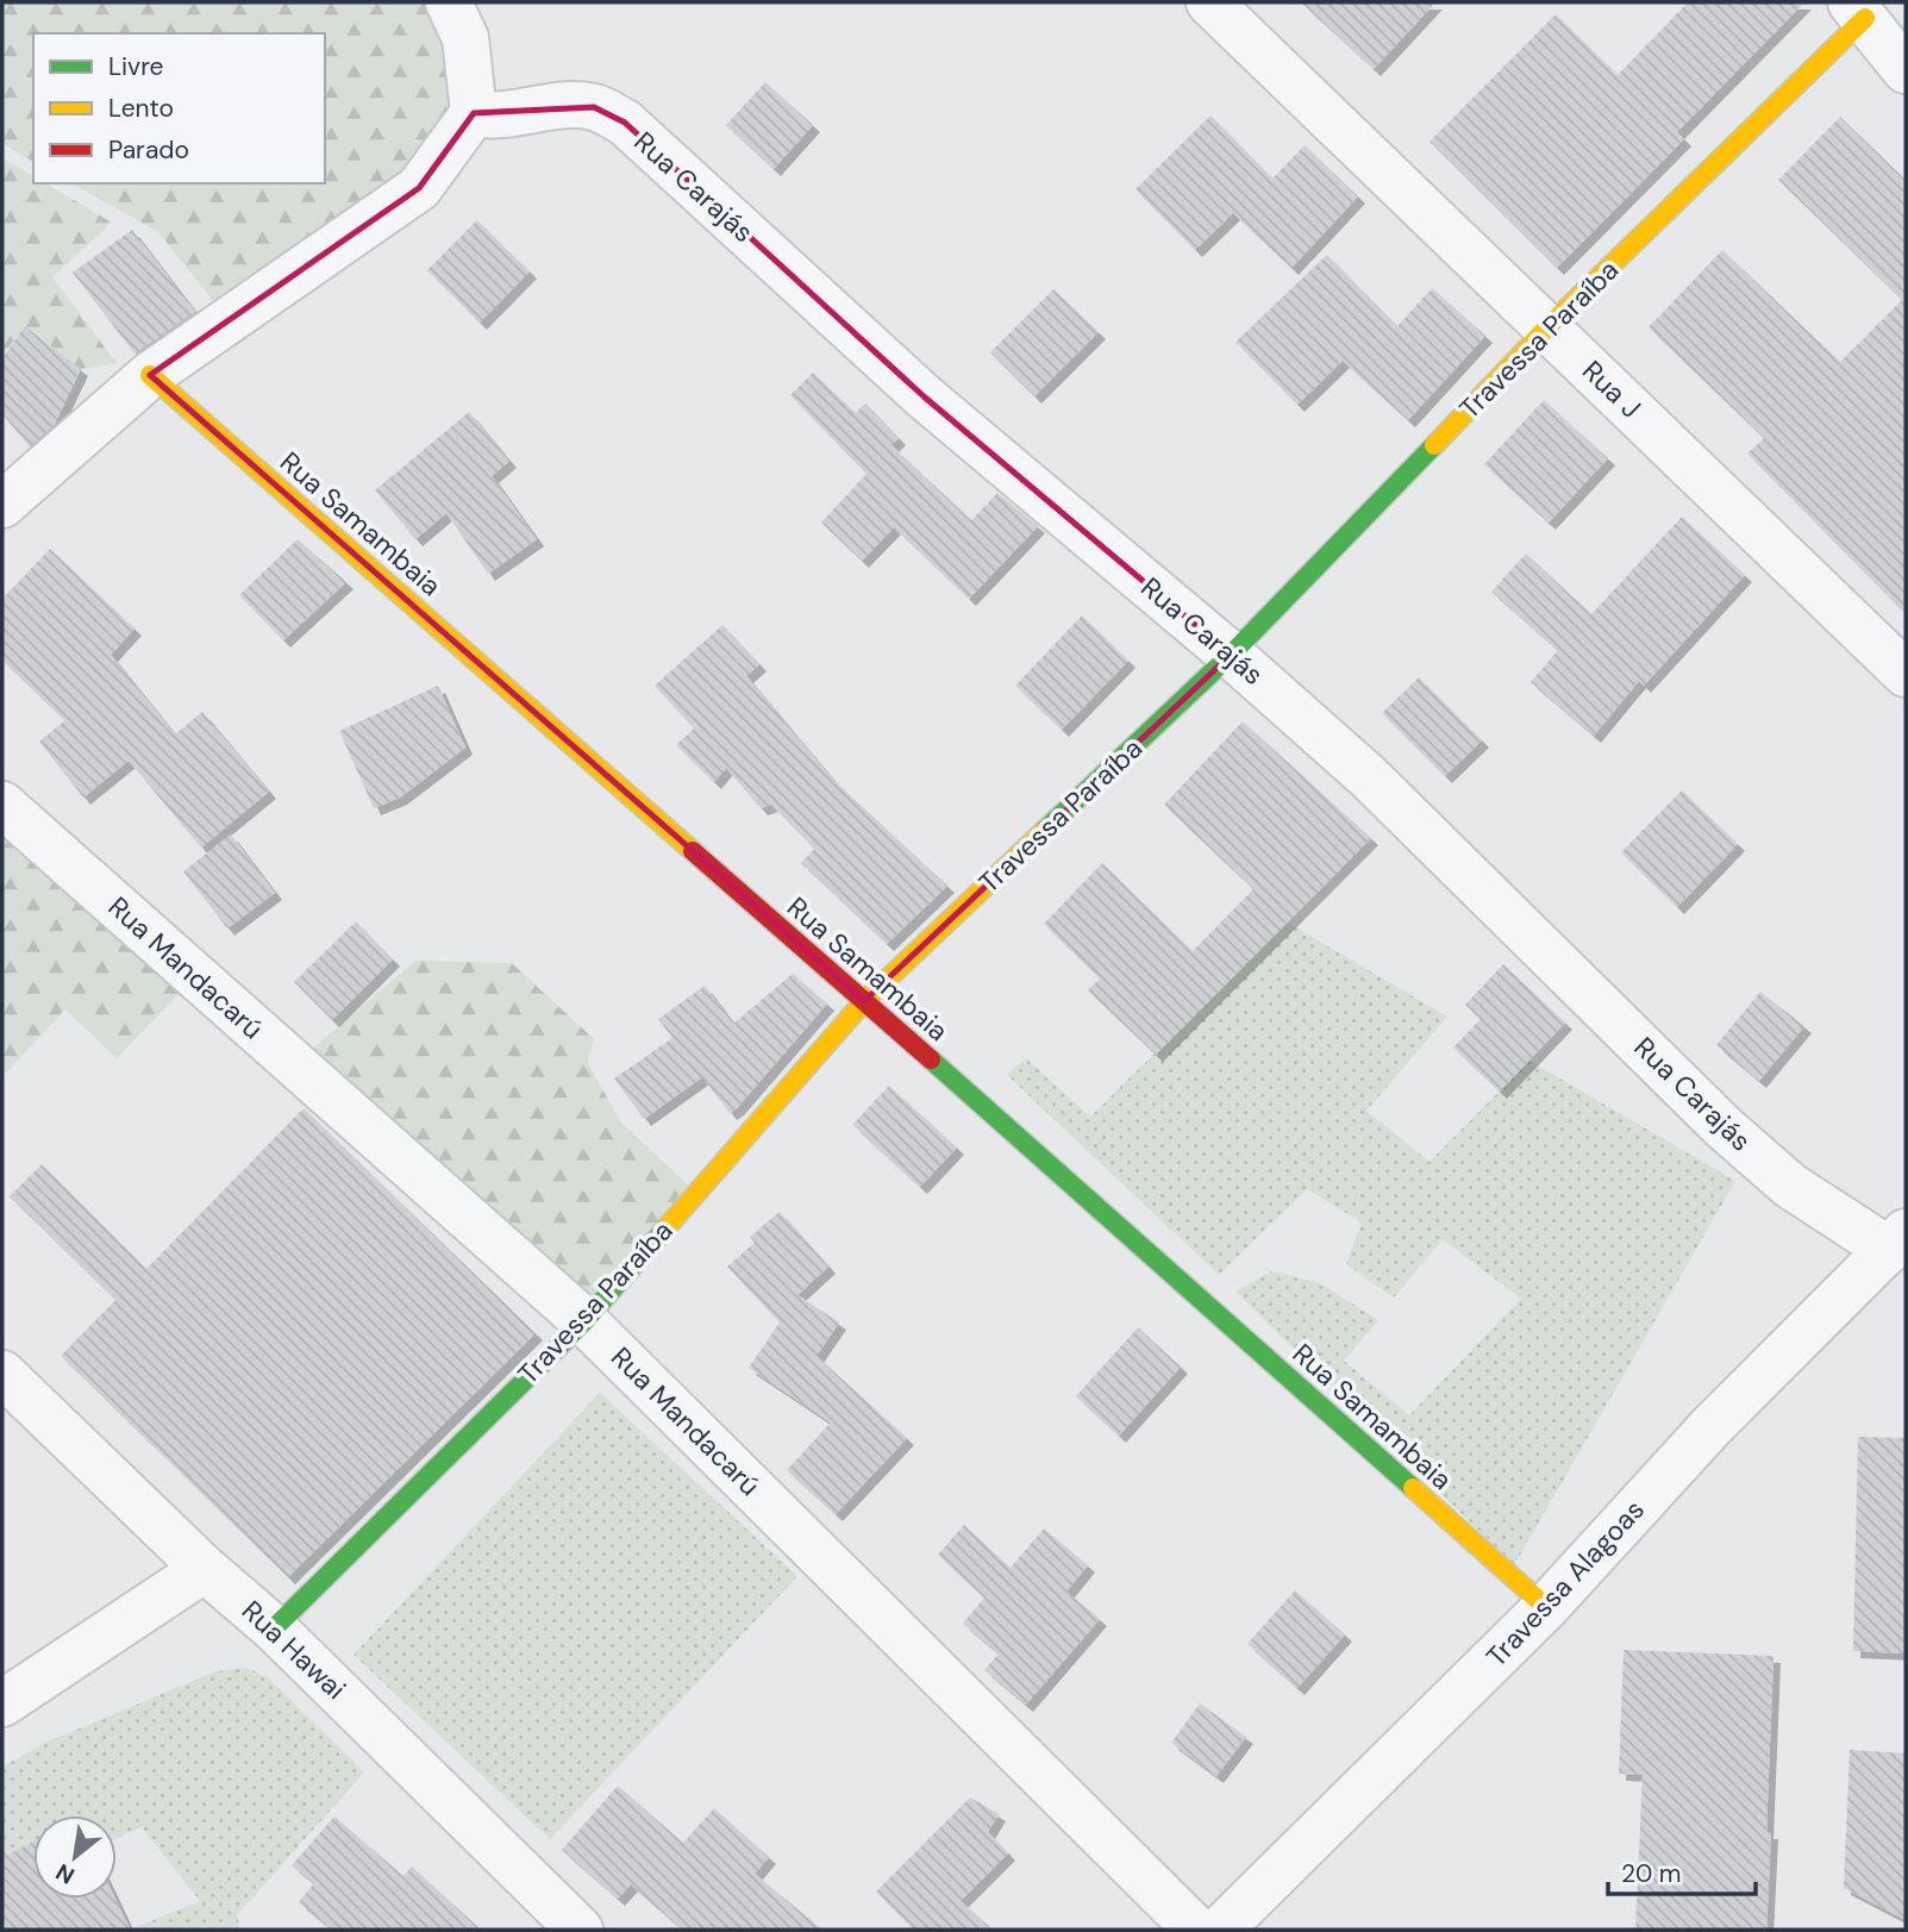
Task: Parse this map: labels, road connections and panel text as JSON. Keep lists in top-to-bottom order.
{
  "streets": {
    "street": [
      "Rua Carajás",
      "Travessa Paraíba",
      "Rua J",
      "Rua Samambaia",
      "Rua Mandacarú",
      "Travessa Alagoas",
      "Rua Hawai"
    ]
  },
  "crossings": [
    ["Rua Carajás", "Travessa Paraíba"],
    ["Rua Carajás", "Travessa Alagoas"],
    ["Travessa Paraíba", "Rua J"],
    ["Travessa Paraíba", "Rua Samambaia"],
    ["Travessa Paraíba", "Rua Mandacarú"],
    ["Travessa Paraíba", "Rua Hawai"],
    ["Rua Samambaia", "Travessa Alagoas"]
  ],
  "legend": ["Livre", "Lento", "Parado"],
  "scale_bar": "20 m",
  "north": "bottom left"
}
